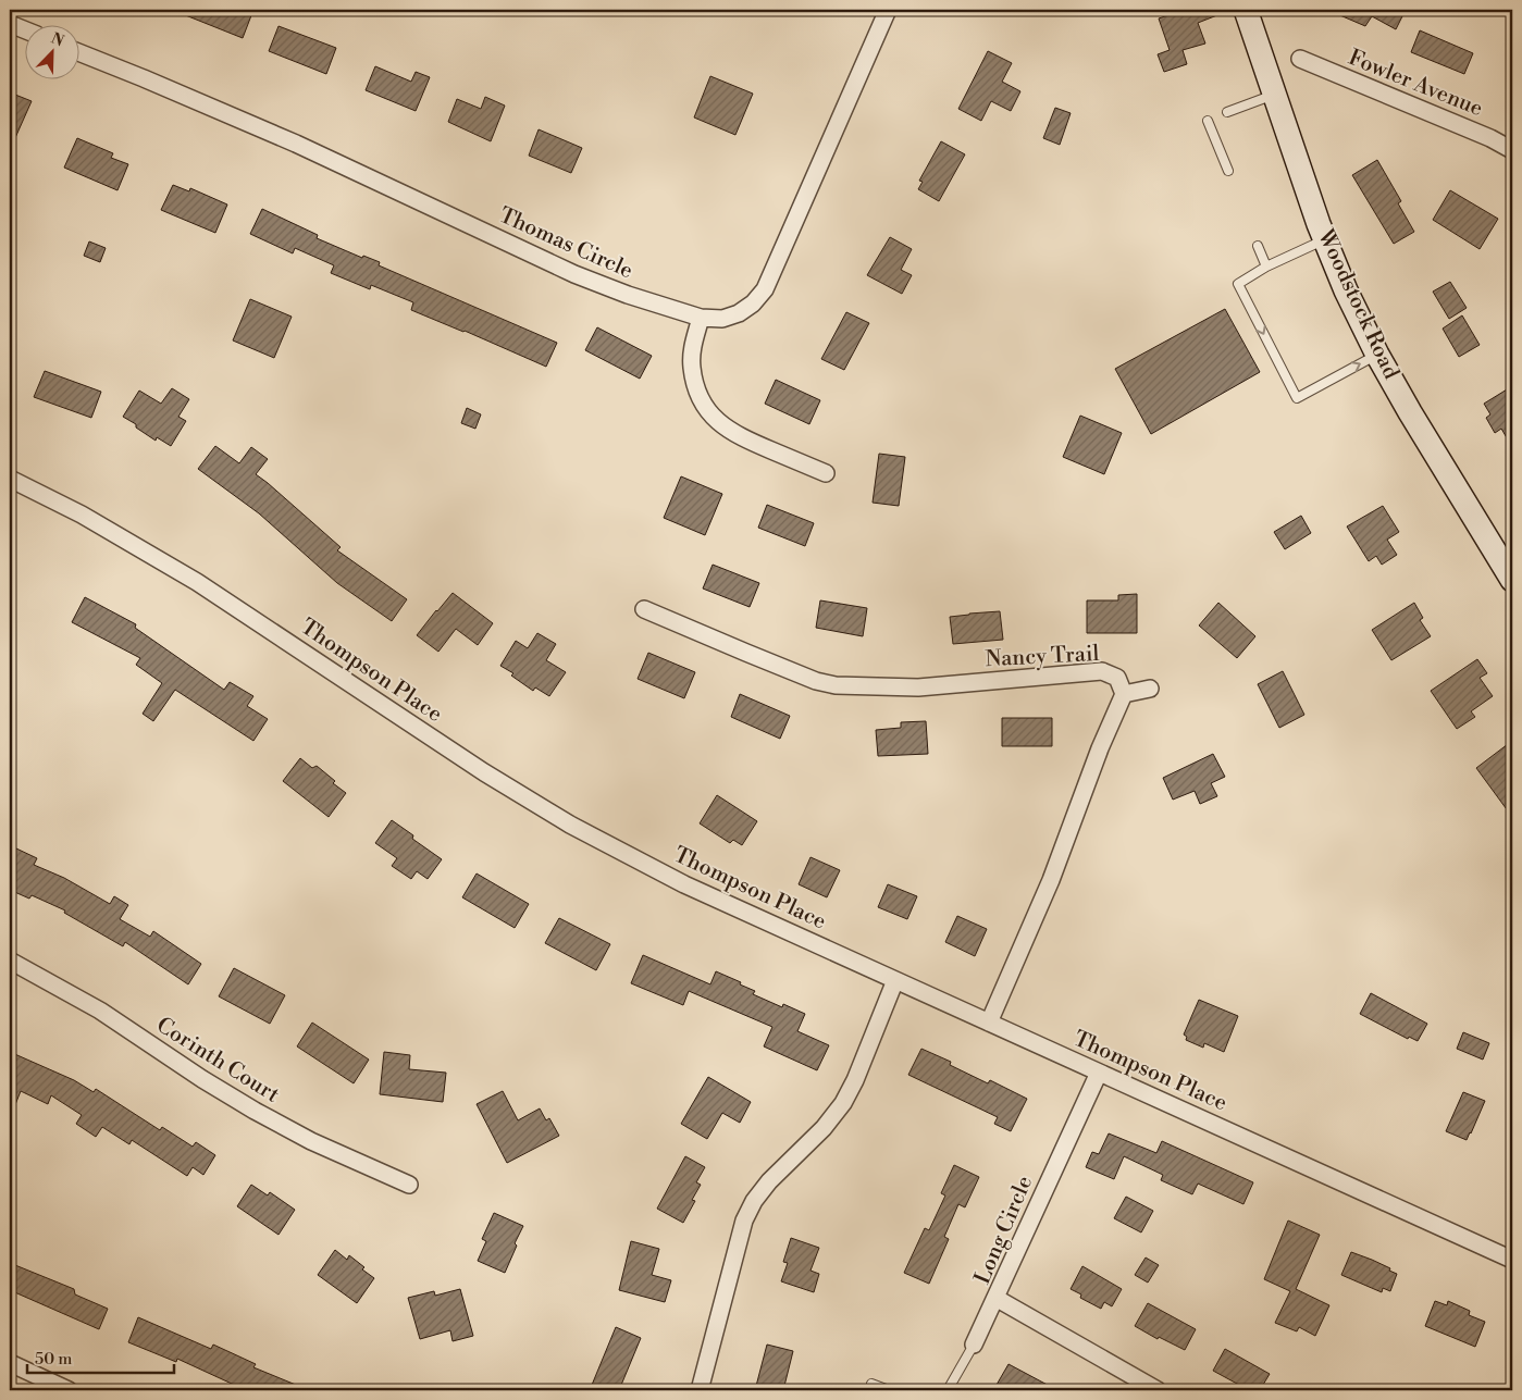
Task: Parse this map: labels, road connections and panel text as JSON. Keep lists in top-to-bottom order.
{
  "streets": {
    "street": [
      "Fowler Avenue",
      "Thomas Circle",
      "Woodstock Road",
      "Nancy Trail",
      "Thompson Place",
      "Corinth Court",
      "Long Circle"
    ]
  },
  "crossings": [
    ["Thompson Place", "Long Circle"]
  ],
  "scale_bar": "50 m",
  "north": "top right"
}
